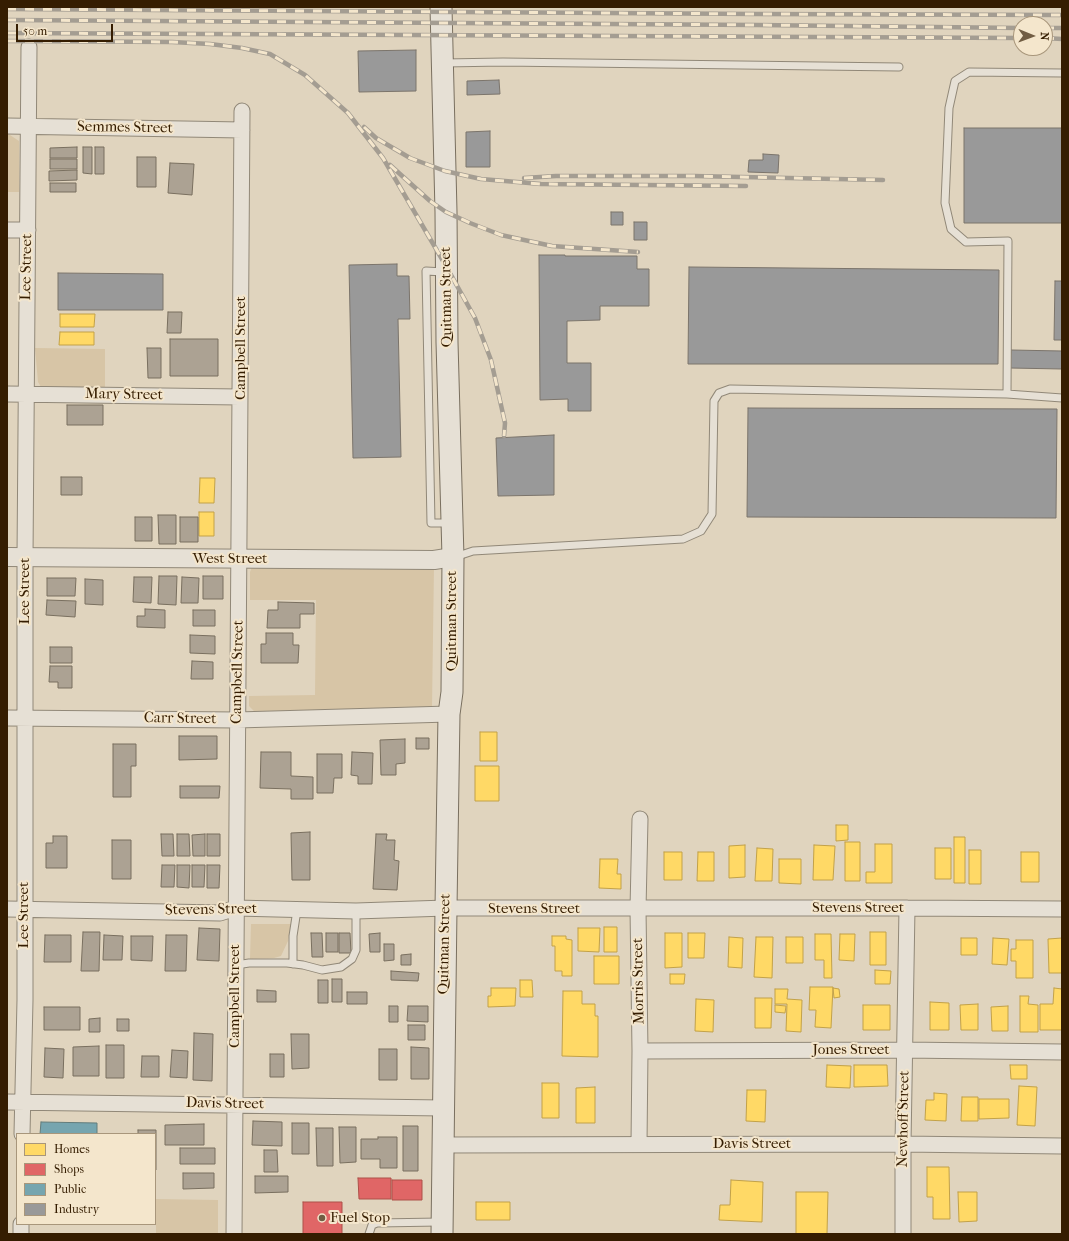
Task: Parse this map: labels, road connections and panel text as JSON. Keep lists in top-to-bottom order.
{
  "streets": {
    "main road": ["Quitman Street"],
    "street": [
      "Semmes Street",
      "Lee Street",
      "Campbell Street",
      "Mary Street",
      "West Street",
      "Carr Street",
      "Stevens Street",
      "Morris Street",
      "Jones Street",
      "Davis Street",
      "Newhoff Street"
    ]
  },
  "crossings": [
    ["Semmes Street", "Lee Street"],
    ["Semmes Street", "Campbell Street"],
    ["Lee Street", "Mary Street"],
    ["Lee Street", "West Street"],
    ["Lee Street", "Carr Street"],
    ["Lee Street", "Stevens Street"],
    ["Lee Street", "Davis Street"],
    ["Quitman Street", "West Street"],
    ["Quitman Street", "Carr Street"],
    ["Quitman Street", "Stevens Street"],
    ["Quitman Street", "Davis Street"],
    ["Campbell Street", "Mary Street"],
    ["Campbell Street", "West Street"],
    ["Campbell Street", "Carr Street"],
    ["Campbell Street", "Stevens Street"],
    ["Campbell Street", "Davis Street"],
    ["Stevens Street", "Morris Street"],
    ["Stevens Street", "Newhoff Street"],
    ["Morris Street", "Jones Street"],
    ["Morris Street", "Davis Street"],
    ["Jones Street", "Newhoff Street"],
    ["Davis Street", "Newhoff Street"]
  ],
  "places": ["Fuel Stop"],
  "legend": [
    "Homes",
    "Shops",
    "Public",
    "Industry"
  ],
  "scale_bar": "50 m",
  "north": "right"
}
